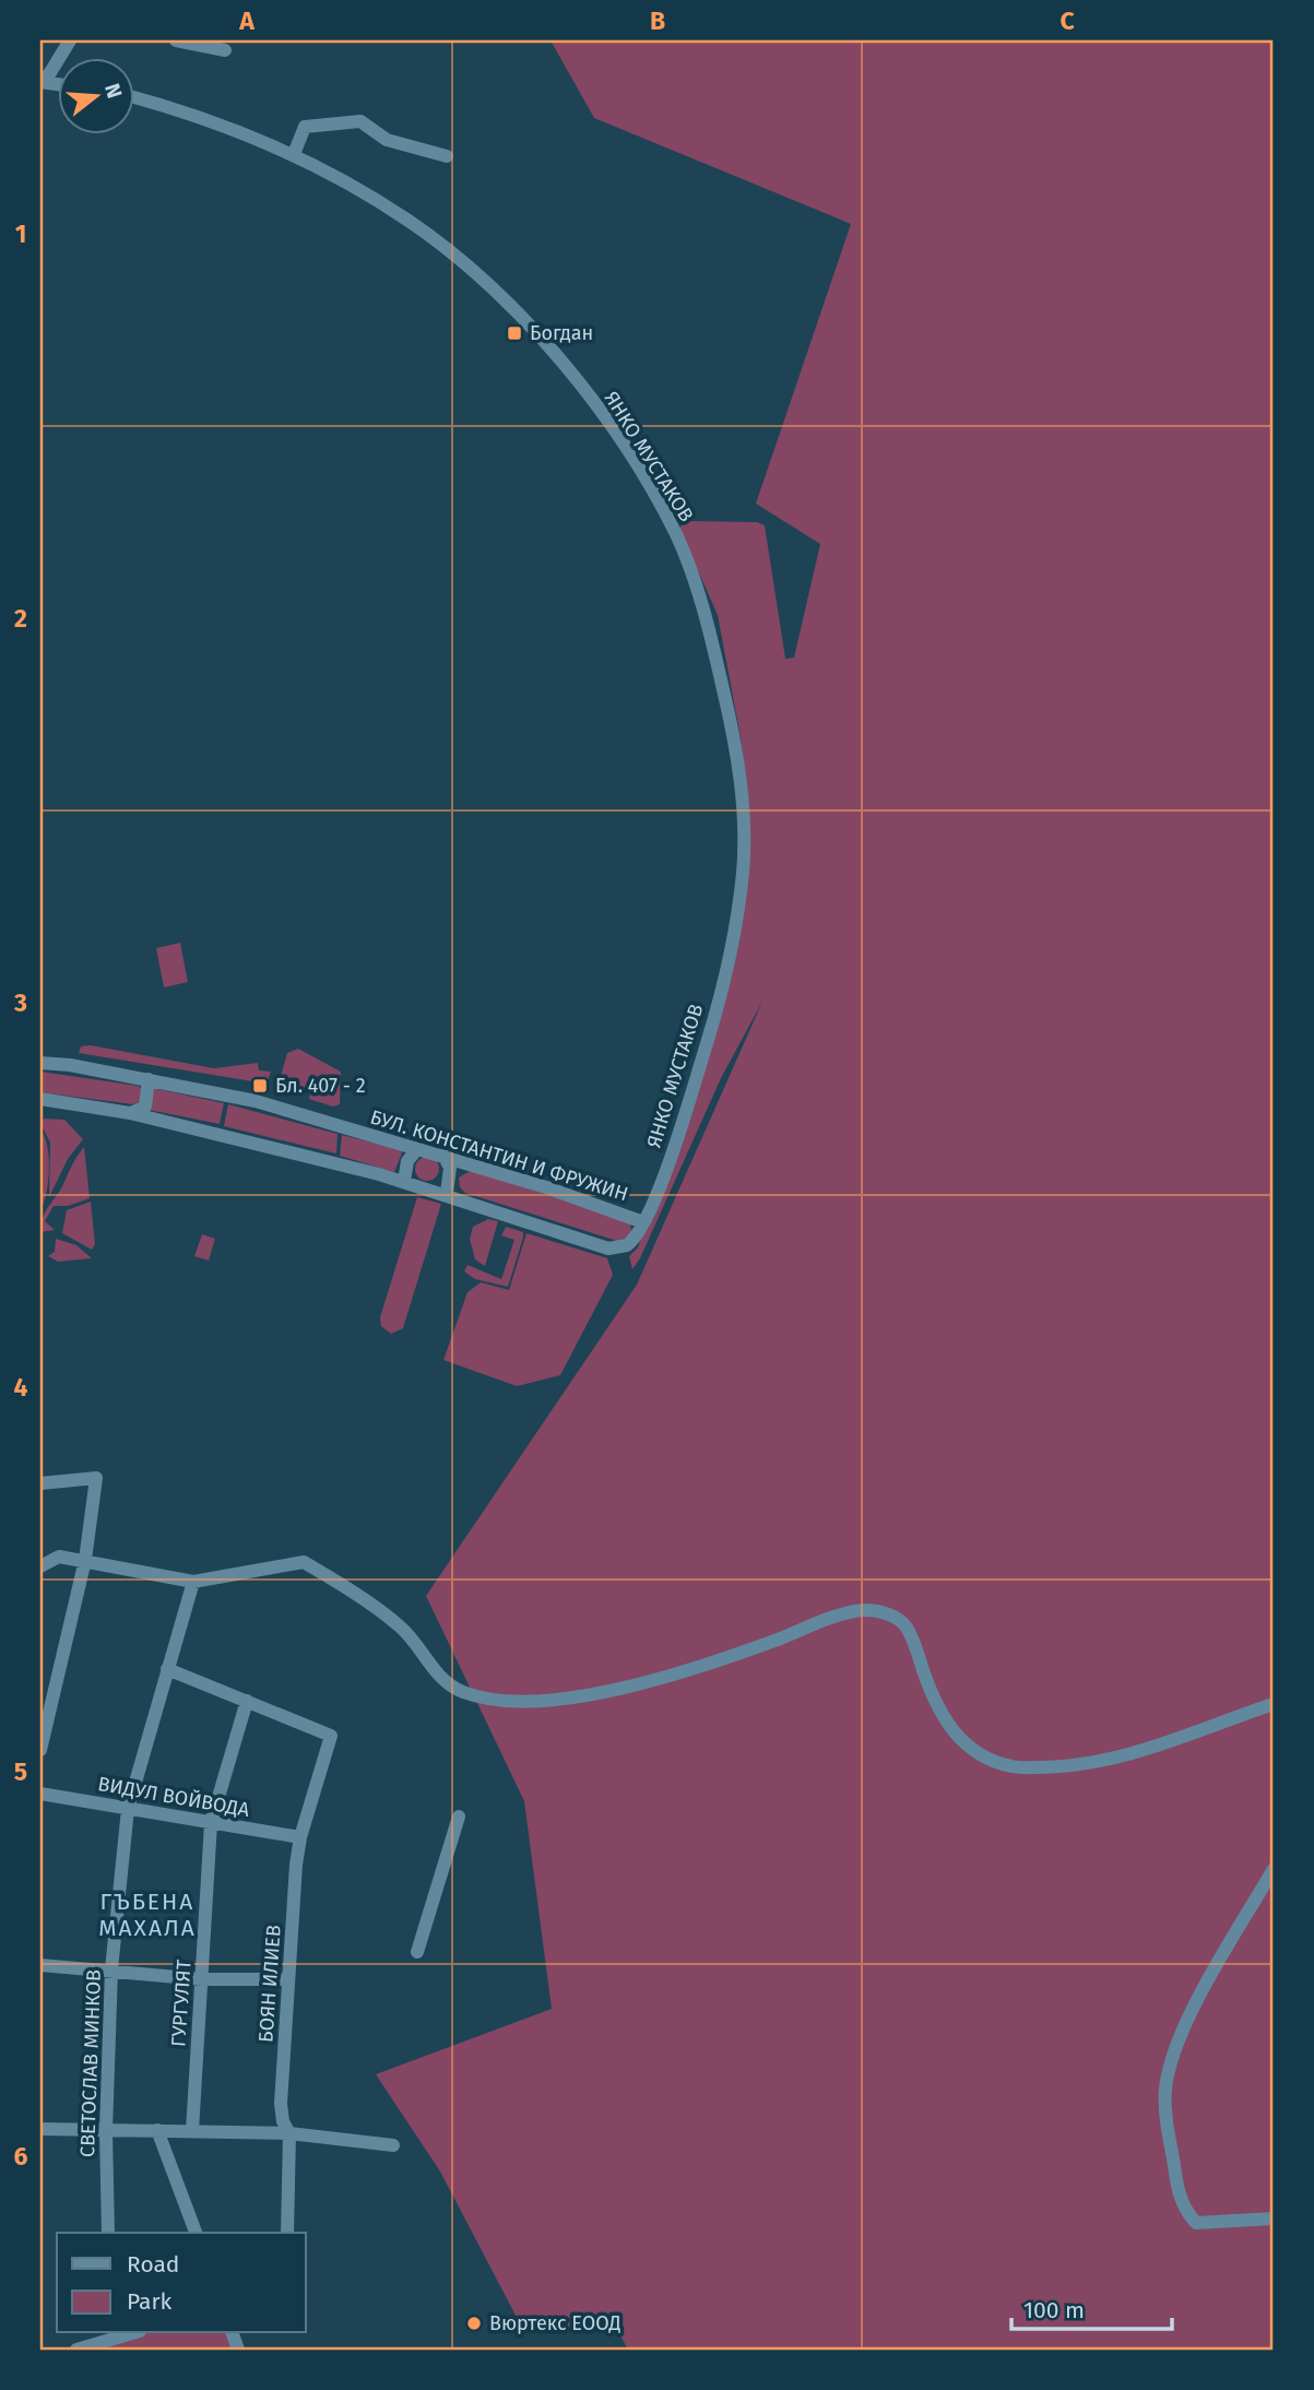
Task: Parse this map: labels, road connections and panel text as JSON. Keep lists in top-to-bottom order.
{
  "streets": {
    "street": [
      "ЯНКО МУСТАКОВ",
      "БУЛ. КОНСТАНТИН И ФРУЖИН",
      "ВИДУЛ ВОЙВОДА",
      "БОЯН ИЛИЕВ",
      "ГУРГУЛЯТ",
      "СВЕТОСЛАВ МИНКОВ"
    ]
  },
  "crossings": [
    ["ЯНКО МУСТАКОВ", "БУЛ. КОНСТАНТИН И ФРУЖИН"],
    ["ВИДУЛ ВОЙВОДА", "БОЯН ИЛИЕВ"],
    ["ВИДУЛ ВОЙВОДА", "ГУРГУЛЯТ"],
    ["ВИДУЛ ВОЙВОДА", "СВЕТОСЛАВ МИНКОВ"],
    ["БОЯН ИЛИЕВ", "ГУРГУЛЯТ"]
  ],
  "districts": ["ГЪБЕНА МАХАЛА"],
  "places": {
    "transit": ["Богдан", "Бл. 407 - 2"],
    "other": ["Вюртекс ЕООД"]
  },
  "legend": ["Road", "Park"],
  "scale_bar": "100 m",
  "north": "right",
  "grid": {
    "columns": ["A", "B", "C"],
    "rows": [
      "1",
      "2",
      "3",
      "4",
      "5",
      "6"
    ]
  }
}
